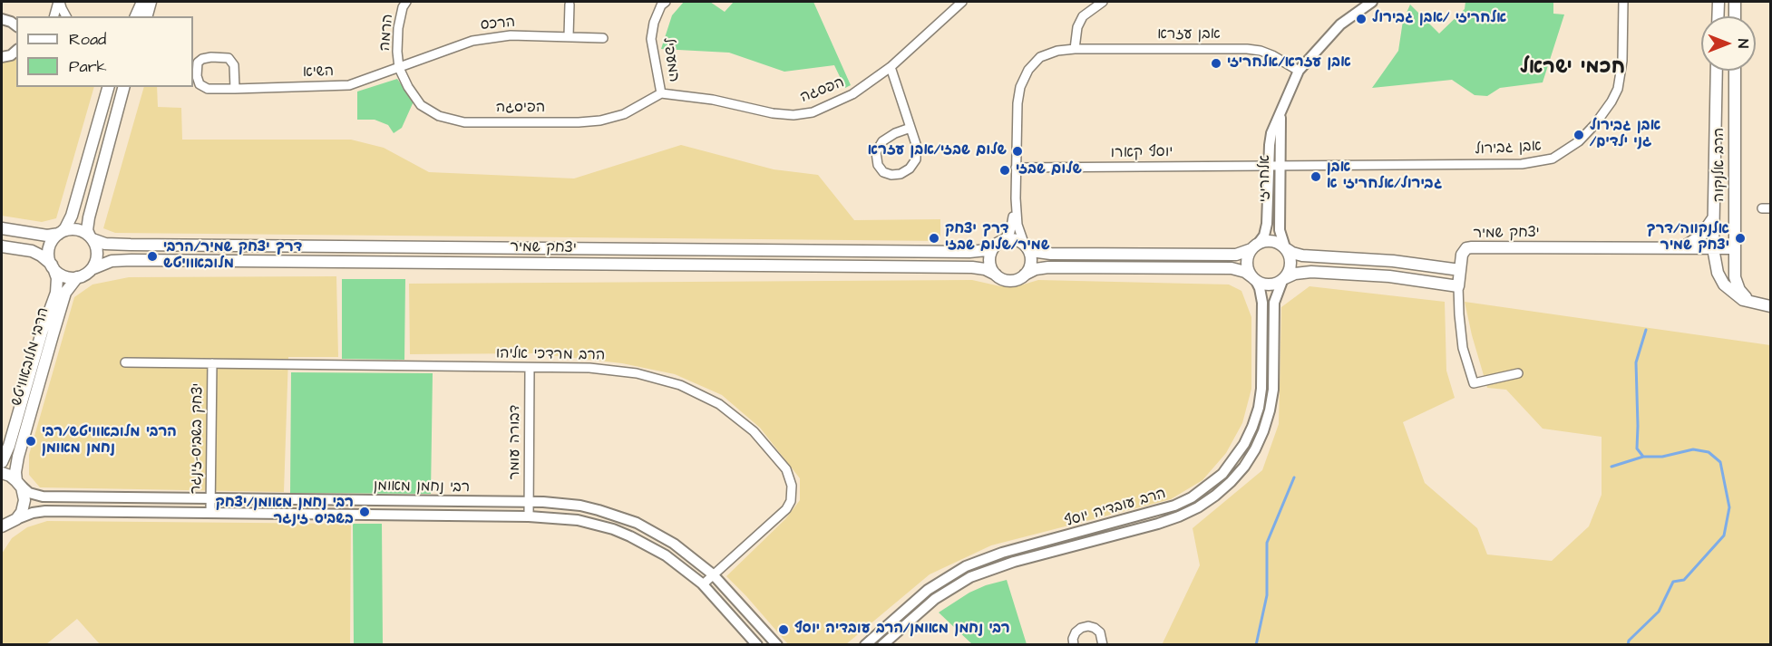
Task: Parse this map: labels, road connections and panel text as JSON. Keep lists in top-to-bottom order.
{
  "streets": {
    "main road": ["הרב אלנקוה", "יצחק שמיר", "הרבי מלובאוויטש"],
    "street": [
      "הרכס",
      "הרמה",
      "אבן עזרא",
      "המעפיל",
      "השיא",
      "הפסגה",
      "הפיסגה",
      "אבן גבירול",
      "יוסף קארו",
      "אלחריזי",
      "הרב מרדכי אליהו",
      "יצחק בשביס-זינגר",
      "דבורה עומר",
      "רבי נחמן מאומן",
      "הרב עובדיה יוסף"
    ]
  },
  "crossings": [
    ["הרכס", "הרמה"],
    ["הרכס", "השיא"],
    ["הרכס", "הפיסגה"],
    ["הרמה", "השיא"],
    ["הרמה", "הפיסגה"],
    ["אבן עזרא", "אלחריזי"],
    ["המעפיל", "הפסגה"],
    ["המעפיל", "הפיסגה"],
    ["השיא", "הפיסגה"],
    ["הפסגה", "הפיסגה"],
    ["אבן גבירול", "יוסף קארו"],
    ["אבן גבירול", "אלחריזי"],
    ["יוסף קארו", "אלחריזי"],
    ["הרב אלנקוה", "יצחק שמיר"],
    ["אלחריזי", "הרב עובדיה יוסף"],
    ["יצחק שמיר", "הרבי מלובאוויטש"],
    ["הרב מרדכי אליהו", "יצחק בשביס-זינגר"],
    ["הרב מרדכי אליהו", "דבורה עומר"],
    ["הרב מרדכי אליהו", "רבי נחמן מאומן"],
    ["הרבי מלובאוויטש", "רבי נחמן מאומן"],
    ["יצחק בשביס-זינגר", "רבי נחמן מאומן"],
    ["דבורה עומר", "רבי נחמן מאומן"]
  ],
  "districts": ["חכמי ישראל"],
  "places": [
    "אלחריזי /אבן גבירול",
    "אבן עזרא/אלחריזי",
    "אבן גבירול /גני ילדים",
    "שלום שבזי/אבן עזרא",
    "שלום שבזי",
    "אבן גבירול/אלחריזי א",
    "דרך יצחק שמיר/שלום שבזי",
    "אלנקווה/דרך יצחק שמיר",
    "דרך יצחק שמיר/הרבי מלובאוויטש",
    "הרבי מלובאוויטש/רבי נחמן מאומן",
    "רבי נחמן מאומן/יצחק בשביס זינגר",
    "רבי נחמן מאומן/הרב עובדיה יוסף"
  ],
  "legend": ["Road", "Park"],
  "north": "right"
}
